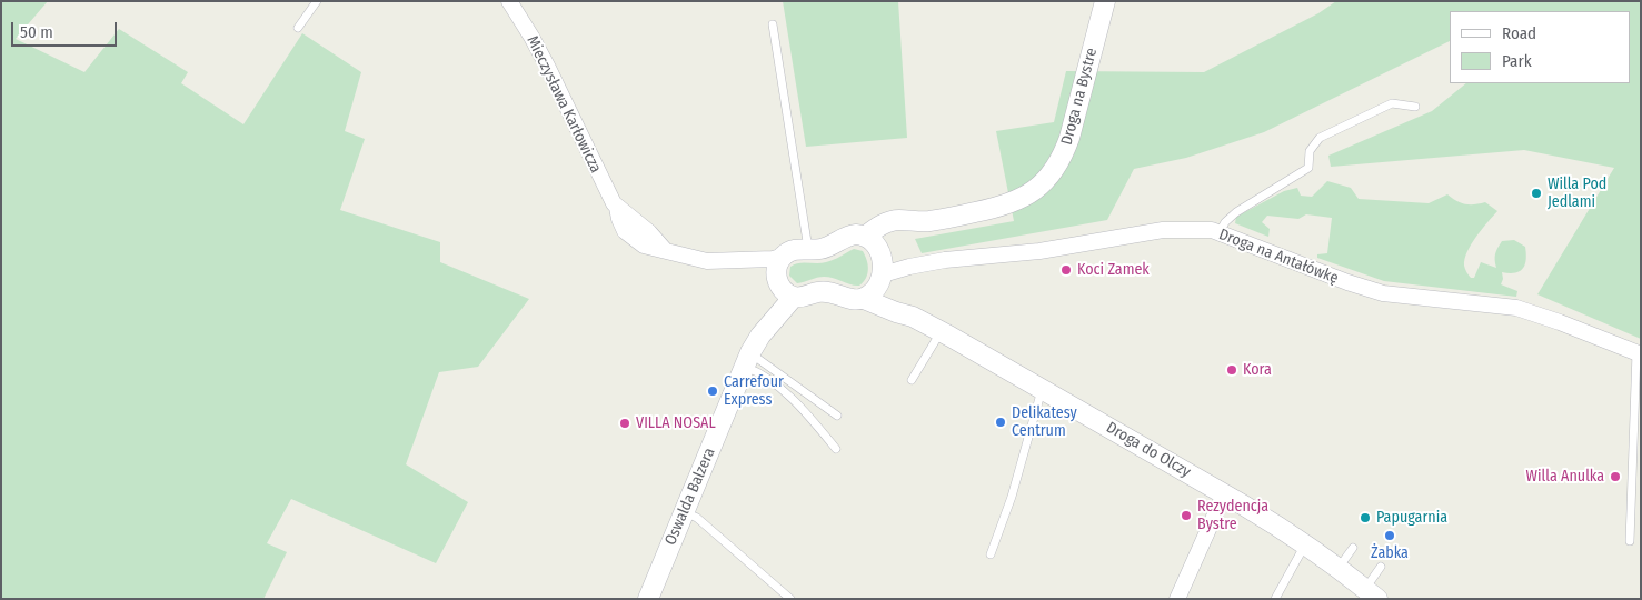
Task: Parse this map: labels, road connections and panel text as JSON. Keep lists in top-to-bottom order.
{
  "streets": {
    "street": [
      "Droga na Bystre",
      "Mieczysława Karłowicza",
      "Droga na Antałówkę",
      "Droga do Olczy",
      "Oswalda Balzera"
    ]
  },
  "crossings": [
    ["Droga na Bystre", "Droga na Antałówkę"],
    ["Droga na Bystre", "Droga do Olczy"],
    ["Mieczysława Karłowicza", "Droga do Olczy"],
    ["Mieczysława Karłowicza", "Oswalda Balzera"],
    ["Droga na Antałówkę", "Droga do Olczy"],
    ["Droga do Olczy", "Oswalda Balzera"]
  ],
  "places": [
    "Willa Pod Jedlami",
    "Koci Zamek",
    "Kora",
    "Carrefour Express",
    "Delikatesy Centrum",
    "VILLA NOSAL",
    "Willa Anulka",
    "Rezydencja Bystre",
    "Papugarnia",
    "Żabka"
  ],
  "legend": ["Road", "Park"],
  "scale_bar": "50 m"
}
